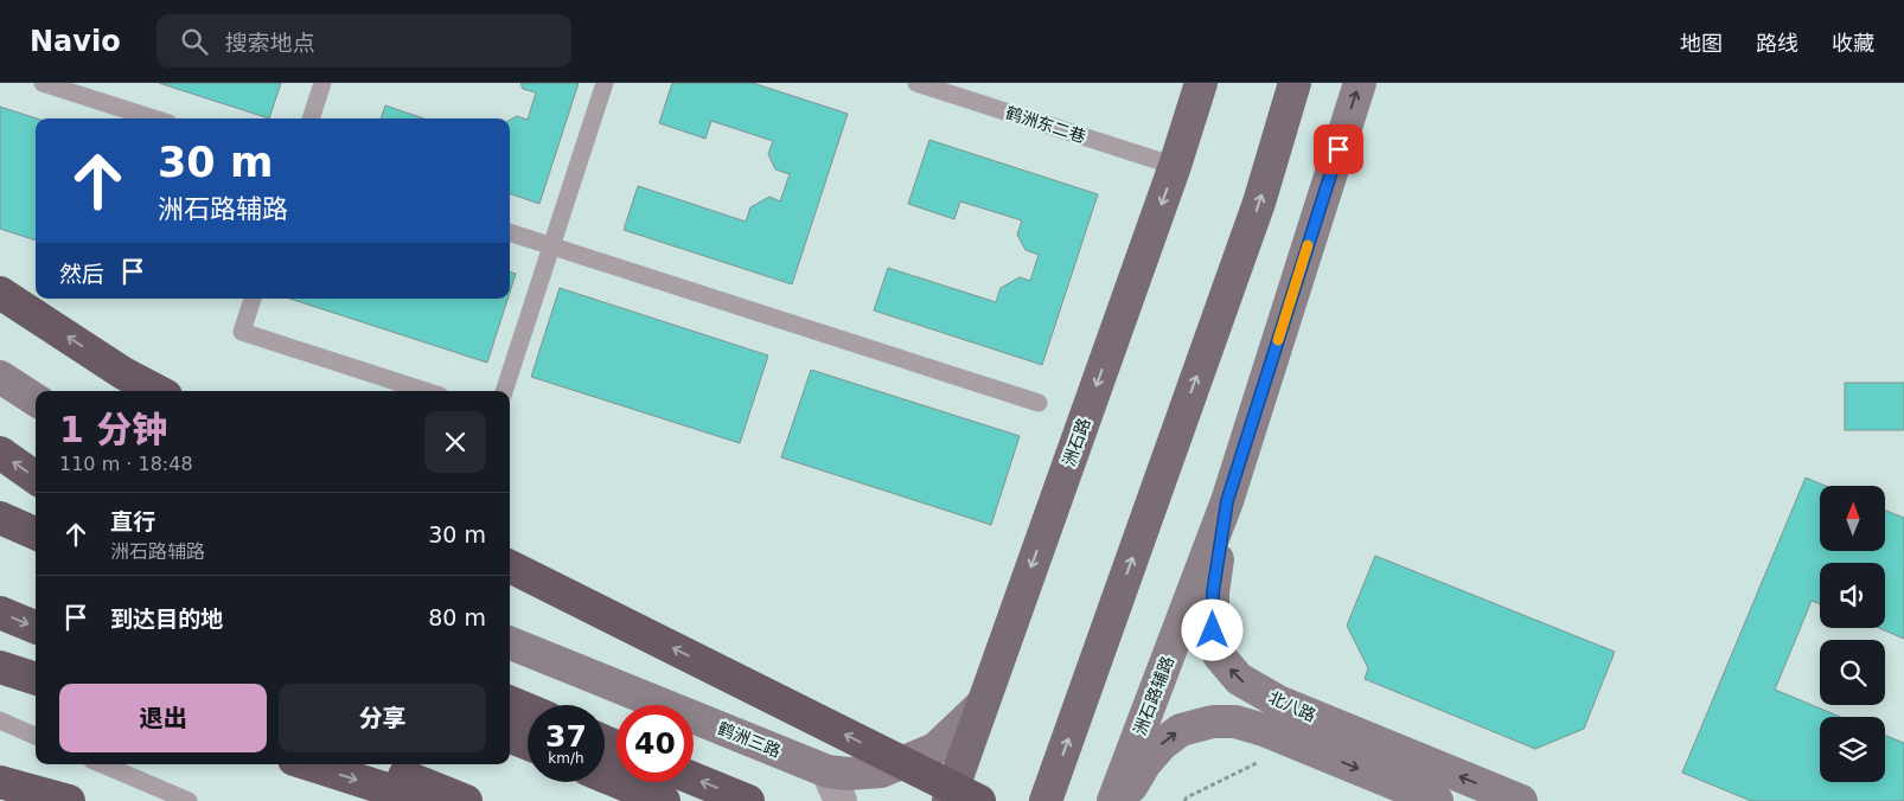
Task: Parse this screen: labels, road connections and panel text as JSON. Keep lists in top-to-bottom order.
{
  "streets": {
    "main road": ["洲石路"],
    "street": ["洲石路辅路", "北八路", "鹤洲三路"],
    "lane": ["鹤洲东二巷"]
  },
  "crossings": [
    ["鹤洲东二巷", "洲石路"],
    ["洲石路", "鹤洲三路"],
    ["洲石路辅路", "北八路"]
  ],
  "one_way": ["洲石路辅路"],
  "north": "top",
  "page": {
    "header": "Navio",
    "search": "搜索地点",
    "nav": ["地图", "路线", "收藏"],
    "turn": ["30 m", "洲石路辅路"],
    "then": "然后",
    "heading": ["1 分钟", "110 m · 18:48"],
    "list": [
      {
        "name": "直行",
        "note": "洲石路辅路",
        "value": "30 m"
      },
      {
        "name": "到达目的地",
        "value": "80 m"
      }
    ],
    "buttons": ["退出", "分享"],
    "speed": "37 km/h",
    "limit": "40"
  }
}
